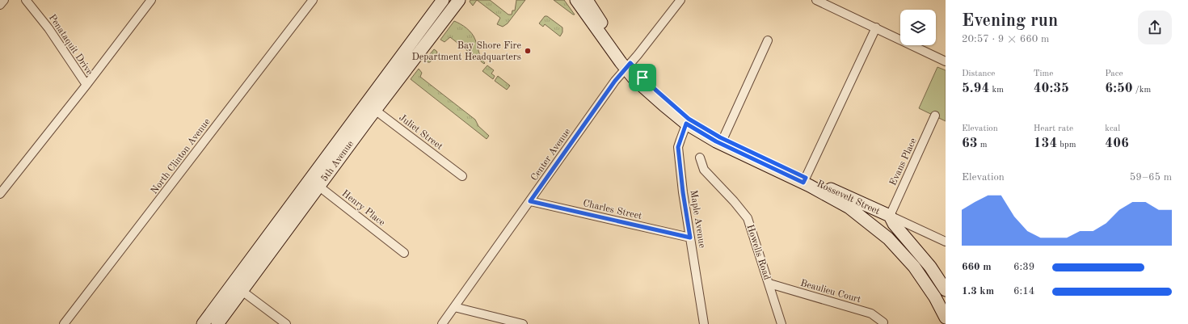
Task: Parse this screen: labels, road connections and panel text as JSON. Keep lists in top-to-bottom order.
{
  "streets": {
    "main road": ["5th Avenue", "Rossevelt Street"],
    "street": [
      "Penataquit Drive",
      "Juliet Street",
      "Center Avenue",
      "North Clinton Avenue",
      "Evans Place",
      "Henry Place",
      "Charles Street",
      "Maple Avenue",
      "Howells Road",
      "Beaulieu Court"
    ]
  },
  "crossings": [
    ["Juliet Street", "5th Avenue"],
    ["Center Avenue", "Charles Street"],
    ["5th Avenue", "Henry Place"],
    ["Evans Place", "Rossevelt Street"],
    ["Charles Street", "Maple Avenue"],
    ["Howells Road", "Beaulieu Court"]
  ],
  "places": ["Bay Shore Fire Department Headquarters"],
  "page": {
    "heading": ["Evening run", "20:57 · 9 × 660 m"],
    "stats": [
      ["Distance", "5.94 km"],
      ["Time", "40:35"],
      ["Pace", "6:50 /km"],
      ["Elevation", "63 m"],
      ["Heart rate", "134 bpm"],
      ["kcal", "406"]
    ],
    "chart": ["Elevation", "59–65 m"],
    "list": [
      {
        "name": "660 m",
        "note": "6:39"
      },
      {
        "name": "1.3 km",
        "note": "6:14"
      }
    ]
  }
}
